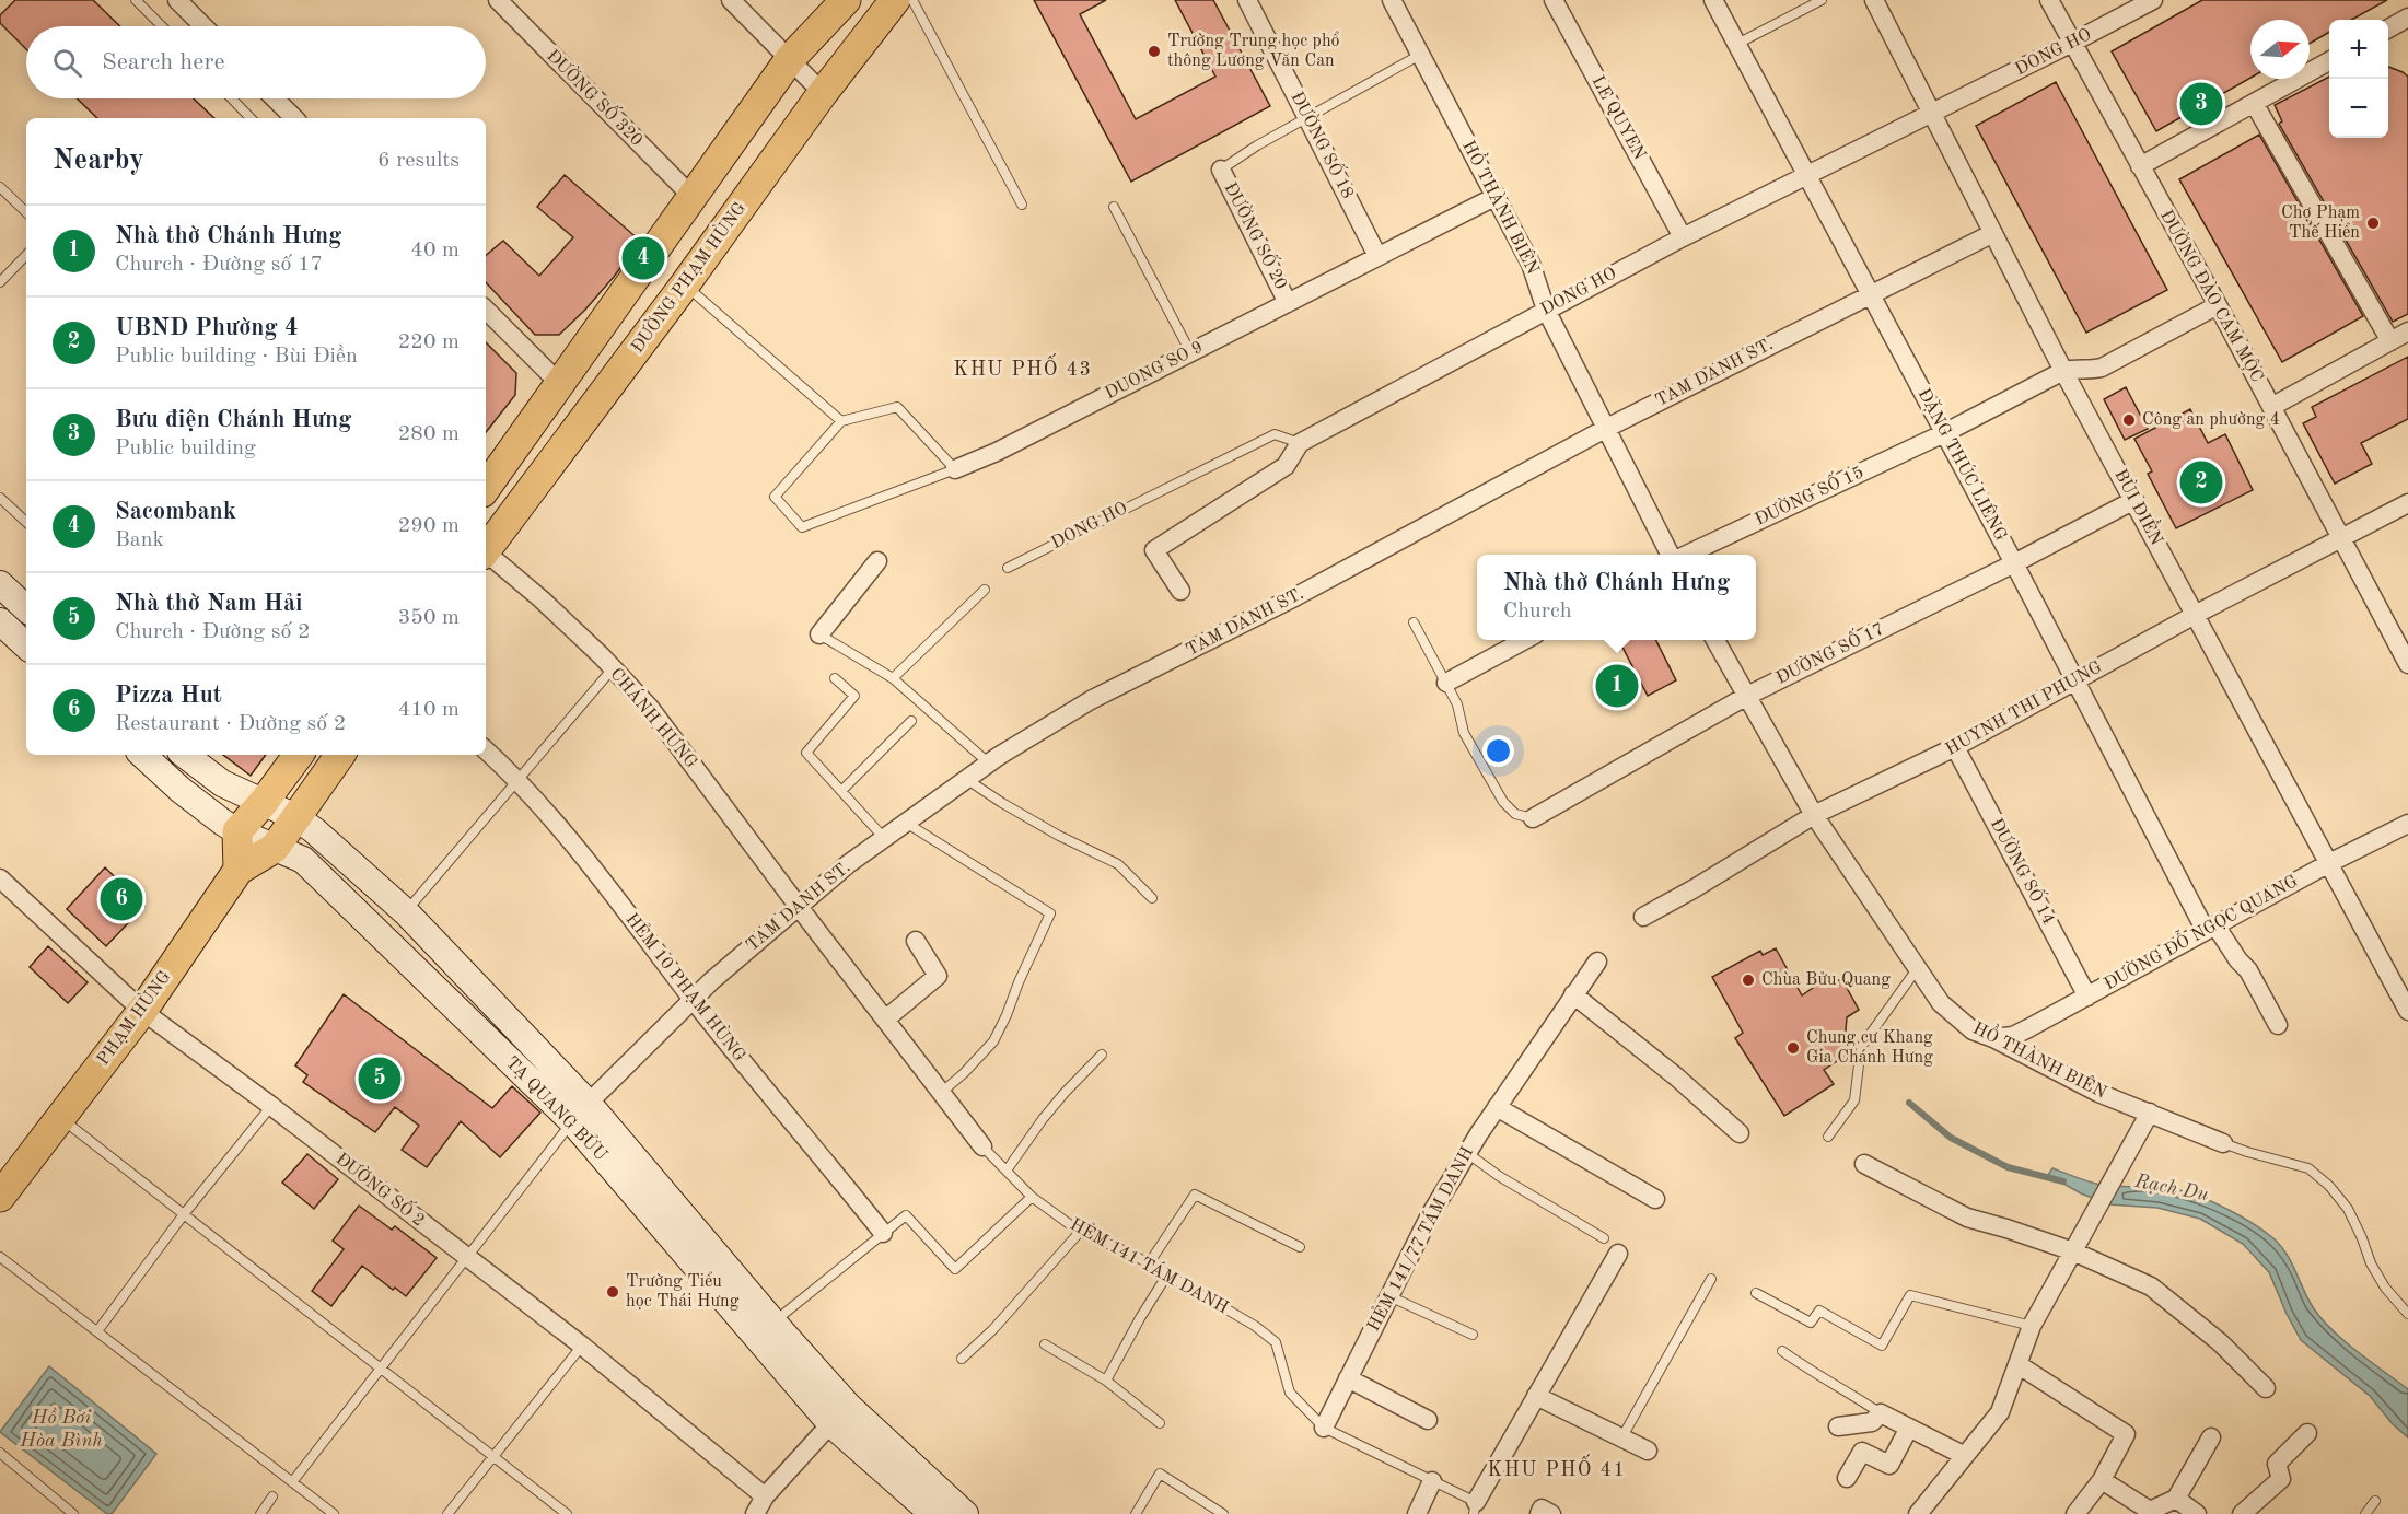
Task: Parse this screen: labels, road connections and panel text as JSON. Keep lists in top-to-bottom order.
{
  "streets": {
    "main road": ["ĐƯỜNG PHẠM HÙNG", "PHẠM HÙNG", "TẠ QUANG BỬU"],
    "street": [
      "DONG HO",
      "ĐƯỜNG SỐ 320",
      "LE QUYEN",
      "ĐƯỜNG SỐ 18",
      "HỒ THÀNH BIÊN",
      "ĐƯỜNG SỐ 20",
      "ĐƯỜNG ĐÀO CAM MỘC",
      "DUONG SO 9",
      "TAM DANH ST.",
      "ĐẶNG THÚC LIÊNG",
      "ĐƯỜNG SỐ 15",
      "BÙI ĐIỀN",
      "ĐƯỜNG SỐ 17",
      "HUYNH THI PHUNG",
      "CHÁNH HƯNG",
      "ĐƯỜNG SỐ 14",
      "ĐƯỜNG ĐỖ NGỌC QUANG",
      "HẺM 10 PHẠM HÙNG",
      "ĐƯỜNG SỐ 2",
      "HẺM 141/77 TÁM DANH",
      "HẺM 141 TÁM DANH"
    ]
  },
  "crossings": [
    ["DONG HO", "LE QUYEN"],
    ["DONG HO", "HỒ THÀNH BIÊN"],
    ["DONG HO", "ĐƯỜNG ĐÀO CAM MỘC"],
    ["DONG HO", "ĐẶNG THÚC LIÊNG"],
    ["DONG HO", "BÙI ĐIỀN"],
    ["ĐƯỜNG SỐ 18", "DUONG SO 9"],
    ["HỒ THÀNH BIÊN", "DUONG SO 9"],
    ["HỒ THÀNH BIÊN", "TAM DANH ST."],
    ["HỒ THÀNH BIÊN", "ĐƯỜNG SỐ 17"],
    ["HỒ THÀNH BIÊN", "HUYNH THI PHUNG"],
    ["HỒ THÀNH BIÊN", "ĐƯỜNG ĐỖ NGỌC QUANG"],
    ["ĐƯỜNG SỐ 20", "DUONG SO 9"],
    ["ĐƯỜNG ĐÀO CAM MỘC", "HUYNH THI PHUNG"],
    ["TAM DANH ST.", "ĐẶNG THÚC LIÊNG"],
    ["TAM DANH ST.", "BÙI ĐIỀN"],
    ["TAM DANH ST.", "CHÁNH HƯNG"],
    ["TAM DANH ST.", "HẺM 10 PHẠM HÙNG"],
    ["TAM DANH ST.", "TẠ QUANG BỬU"],
    ["TAM DANH ST.", "HẺM 141 TÁM DANH"],
    ["ĐẶNG THÚC LIÊNG", "ĐƯỜNG SỐ 15"],
    ["ĐẶNG THÚC LIÊNG", "ĐƯỜNG SỐ 17"],
    ["ĐẶNG THÚC LIÊNG", "HUYNH THI PHUNG"],
    ["ĐẶNG THÚC LIÊNG", "ĐƯỜNG ĐỖ NGỌC QUANG"],
    ["ĐƯỜNG SỐ 15", "BÙI ĐIỀN"],
    ["BÙI ĐIỀN", "ĐƯỜNG SỐ 17"],
    ["BÙI ĐIỀN", "HUYNH THI PHUNG"],
    ["BÙI ĐIỀN", "ĐƯỜNG ĐỖ NGỌC QUANG"],
    ["HUYNH THI PHUNG", "ĐƯỜNG SỐ 14"],
    ["CHÁNH HƯNG", "HẺM 141 TÁM DANH"],
    ["ĐƯỜNG SỐ 14", "ĐƯỜNG ĐỖ NGỌC QUANG"],
    ["PHẠM HÙNG", "TẠ QUANG BỬU"],
    ["PHẠM HÙNG", "ĐƯỜNG SỐ 2"],
    ["HẺM 141/77 TÁM DANH", "HẺM 141 TÁM DANH"]
  ],
  "districts": ["KHU PHỐ 43", "KHU PHỐ 41"],
  "water": ["Rạch Du", "Hồ Bơi Hòa Bình"],
  "places": [
    "Trường Trung học phổ thông Lương Văn Can",
    "Chợ Phạm Thế Hiển",
    "Công an phường 4",
    "Chùa Bửu Quang",
    "Chung cư Khang Gia Chánh Hưng",
    "Trường Tiểu học Thái Hưng"
  ],
  "north": "right",
  "page": {
    "map_buttons": ["+", "−"],
    "search": "Search here",
    "pins": [
      "3",
      "4",
      "2",
      "1",
      "6",
      "5"
    ],
    "heading": ["Nearby", "6 results"],
    "list": [
      {
        "mark": "1",
        "name": "Nhà thờ Chánh Hưng",
        "note": "Church · Đường số 17",
        "value": "40 m"
      },
      {
        "mark": "2",
        "name": "UBND Phường 4",
        "note": "Public building · Bùi Điền",
        "value": "220 m"
      },
      {
        "mark": "3",
        "name": "Bưu điện Chánh Hưng",
        "note": "Public building",
        "value": "280 m"
      },
      {
        "mark": "4",
        "name": "Sacombank",
        "note": "Bank",
        "value": "290 m"
      },
      {
        "mark": "5",
        "name": "Nhà thờ Nam Hải",
        "note": "Church · Đường số 2",
        "value": "350 m"
      },
      {
        "mark": "6",
        "name": "Pizza Hut",
        "note": "Restaurant · Đường số 2",
        "value": "410 m"
      }
    ],
    "popup": ["Nhà thờ Chánh Hưng", "Church"]
  }
}
